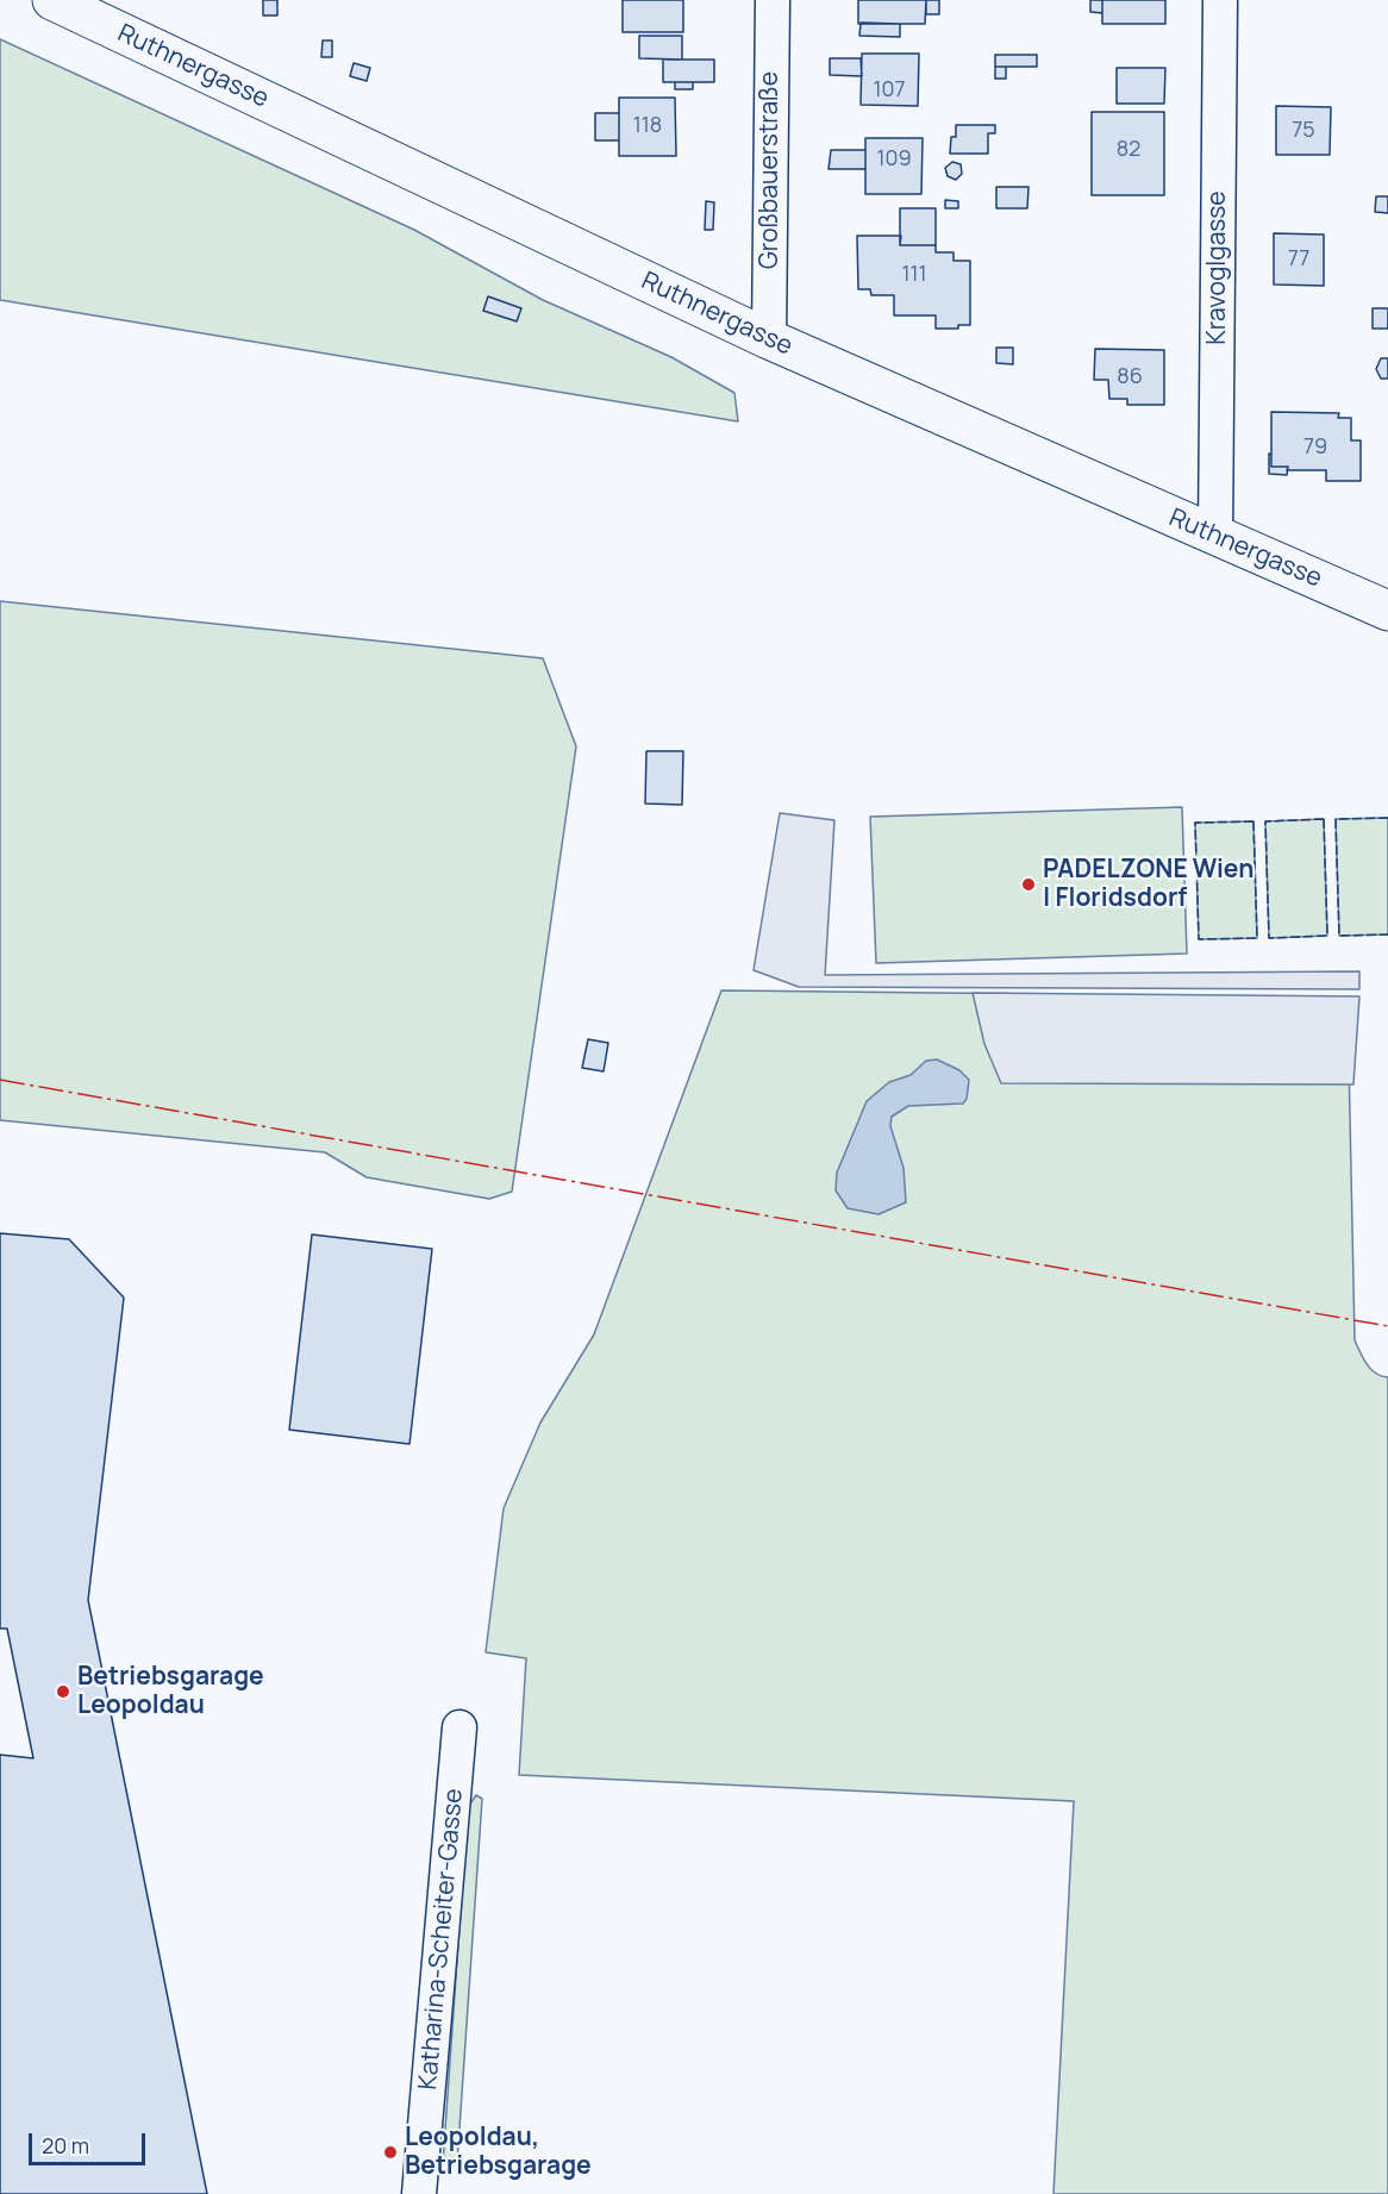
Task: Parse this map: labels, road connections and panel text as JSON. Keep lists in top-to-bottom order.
{
  "streets": {
    "street": [
      "Ruthnergasse",
      "Großbauerstraße",
      "Kravoglgasse",
      "Katharina-Scheiter-Gasse"
    ]
  },
  "crossings": [
    ["Ruthnergasse", "Großbauerstraße"],
    ["Ruthnergasse", "Kravoglgasse"]
  ],
  "places": ["PADELZONE Wien | Floridsdorf", "Betriebsgarage Leopoldau", "Leopoldau, Betriebsgarage"],
  "house_numbers": [
    "107",
    "118",
    "75",
    "82",
    "109",
    "77",
    "111",
    "86",
    "79"
  ],
  "scale_bar": "20 m"
}
